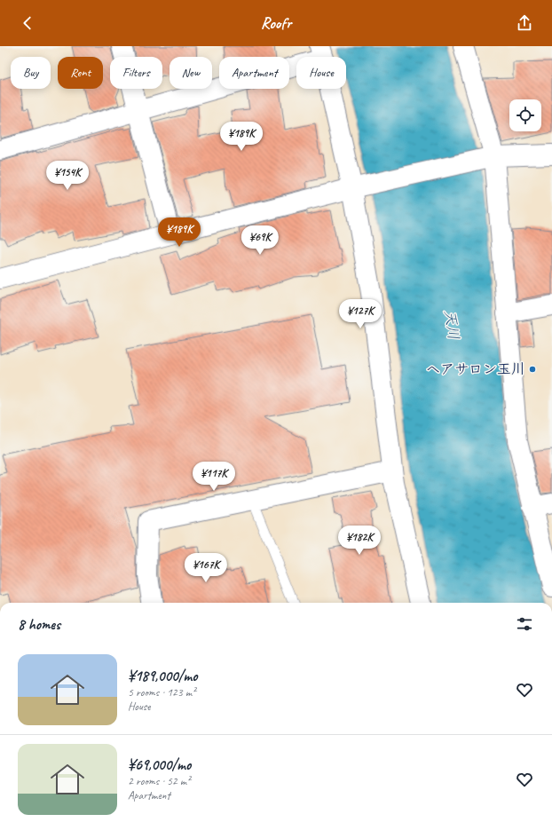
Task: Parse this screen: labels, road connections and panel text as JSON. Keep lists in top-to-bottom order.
{
  "water": ["天川"],
  "places": ["ヘアサロン玉川"],
  "page": {
    "header": "Roofr",
    "chip": [
      "Buy",
      "Rent",
      "Filters",
      "New",
      "Apartment",
      "House"
    ],
    "price": [
      "¥189K",
      "¥154K",
      "¥189K",
      "¥69K",
      "¥127K",
      "¥117K",
      "¥182K",
      "¥167K"
    ],
    "heading": "8 homes",
    "list": [
      {
        "name": "¥189,000/mo",
        "note": "5 rooms · 123 m² · House"
      },
      {
        "name": "¥69,000/mo",
        "note": "2 rooms · 52 m² · Apartment"
      }
    ]
  }
}
